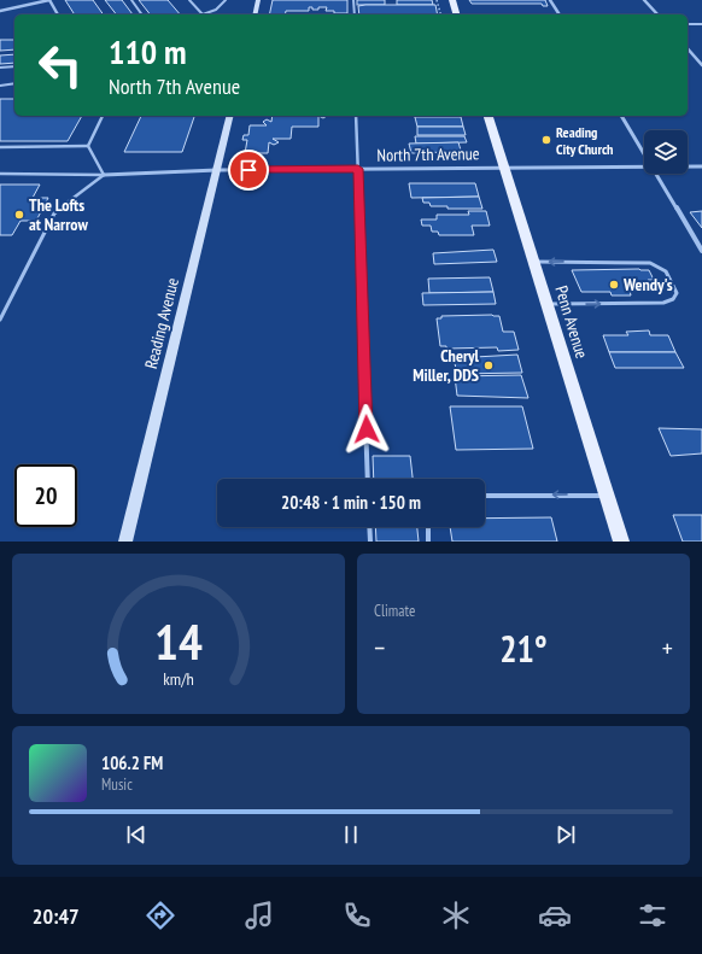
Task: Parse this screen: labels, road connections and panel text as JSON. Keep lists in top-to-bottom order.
{
  "streets": {
    "main road": ["Penn Avenue"],
    "street": ["North 7th Avenue", "Reading Avenue"]
  },
  "crossings": [
    ["North 7th Avenue", "Penn Avenue"],
    ["North 7th Avenue", "Reading Avenue"]
  ],
  "places": [
    "Reading City Church",
    "The Lofts at Narrow",
    "Wendy's",
    "Cheryl Miller, DDS"
  ],
  "page": {
    "turn": ["110 m", "North 7th Avenue"],
    "limit": "20",
    "trip": "20:48 · 1 min · 150 m",
    "tile": "Climate",
    "heat": ["−", "21°", "+"],
    "song": ["106.2 FM", "Music"],
    "tabs": "20:47",
    "gauge": ["14", "km/h"]
  }
}
